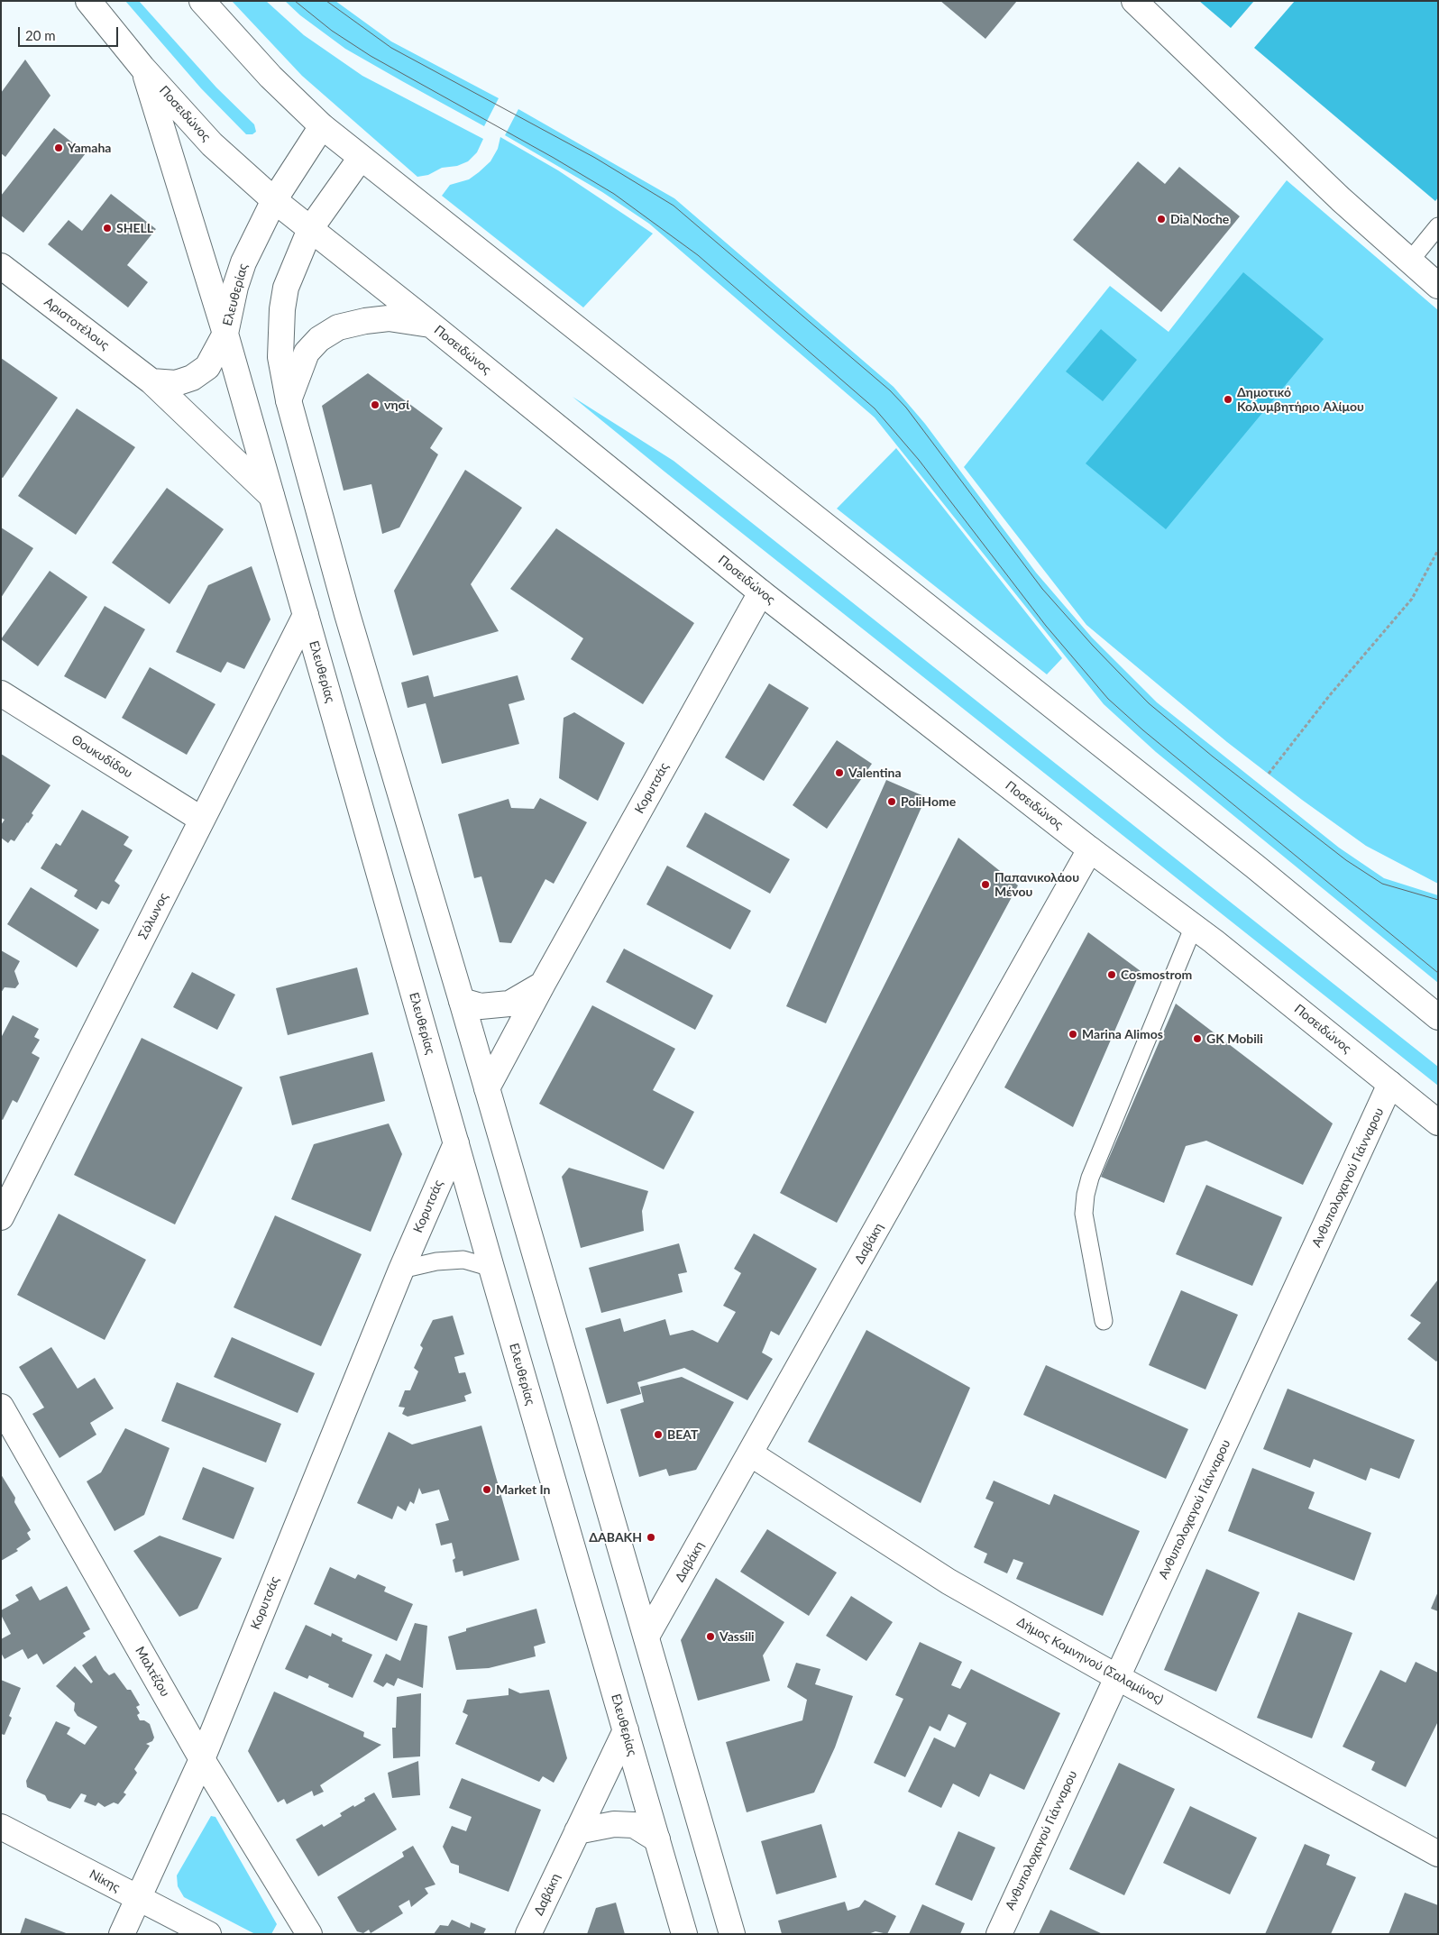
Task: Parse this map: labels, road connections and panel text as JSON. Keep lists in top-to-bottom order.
{
  "streets": {
    "main road": [
      "Ποσειδώνος",
      "Ελευθερίας",
      "Αριστοτέλους",
      "Θουκυδίδου",
      "Κορυτσάς",
      "Σόλωνος",
      "Ανθυπολοχαγού Γιάνναρου",
      "Δαβάκη",
      "Δήμος Κομνηνού (Σαλαμίνος)",
      "Μαλτέζου",
      "Νίκης"
    ]
  },
  "crossings": [
    ["Ποσειδώνος", "Ελευθερίας"],
    ["Ποσειδώνος", "Κορυτσάς"],
    ["Ποσειδώνος", "Ανθυπολοχαγού Γιάνναρου"],
    ["Ποσειδώνος", "Δαβάκη"],
    ["Ελευθερίας", "Αριστοτέλους"],
    ["Ελευθερίας", "Κορυτσάς"],
    ["Ελευθερίας", "Σόλωνος"],
    ["Ελευθερίας", "Δαβάκη"],
    ["Θουκυδίδου", "Σόλωνος"],
    ["Κορυτσάς", "Μαλτέζου"],
    ["Κορυτσάς", "Νίκης"],
    ["Ανθυπολοχαγού Γιάνναρου", "Δήμος Κομνηνού (Σαλαμίνος)"],
    ["Δαβάκη", "Δήμος Κομνηνού (Σαλαμίνος)"]
  ],
  "places": [
    "Yamaha",
    "Dia Noche",
    "SHELL",
    "Δημοτικό Κολυμβητήριο Αλίμου",
    "νησί",
    "Valentina",
    "PoliHome",
    "Παπανικολάου Μένου",
    "Cosmostrom",
    "Marina Alimos",
    "GK Mobili",
    "ΒΕΑΤ",
    "Market In",
    "ΔΑΒΑΚΗ",
    "Vassili"
  ],
  "scale_bar": "20 m"
}
